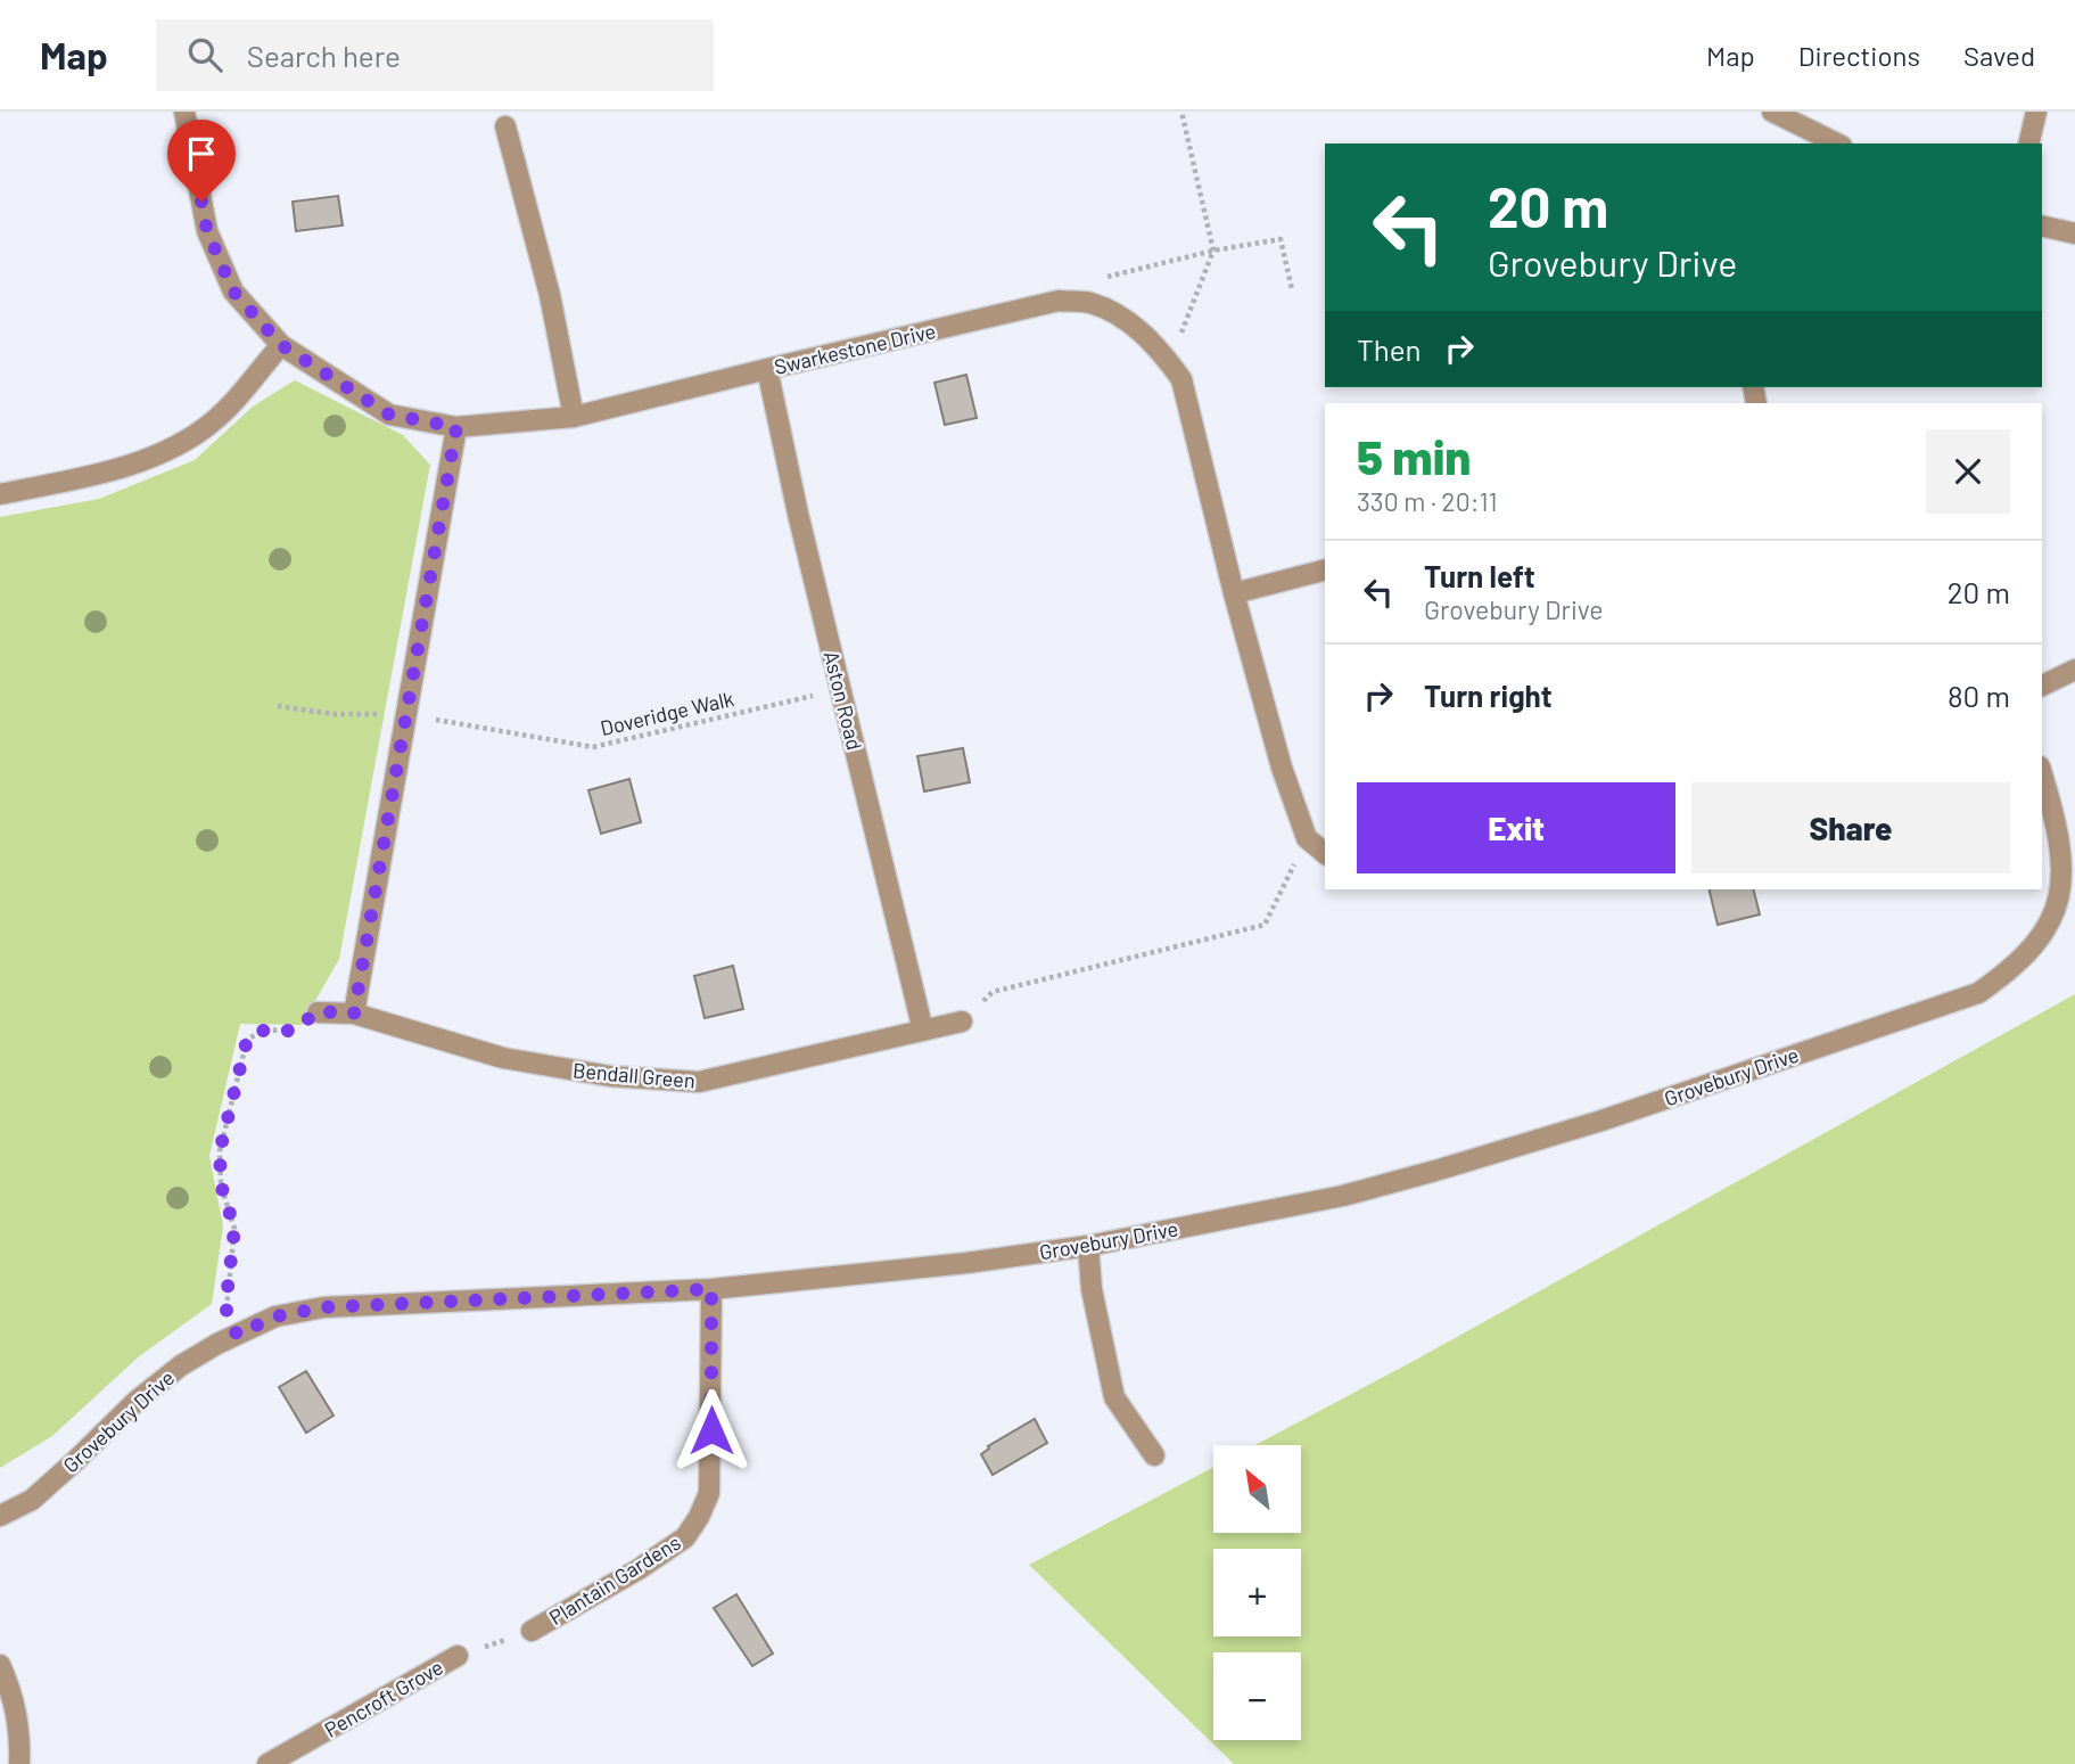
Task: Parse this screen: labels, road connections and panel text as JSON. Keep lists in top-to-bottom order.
{
  "streets": {
    "street": [
      "Swarkestone Drive",
      "Aston Road",
      "Bendall Green",
      "Grovebury Drive",
      "Plantain Gardens",
      "Pencroft Grove"
    ],
    "path": ["Doveridge Walk"]
  },
  "crossings": [
    ["Swarkestone Drive", "Aston Road"],
    ["Aston Road", "Doveridge Walk"],
    ["Aston Road", "Bendall Green"],
    ["Grovebury Drive", "Plantain Gardens"]
  ],
  "north": "top left",
  "page": {
    "header": "Map",
    "search": "Search here",
    "nav": ["Map", "Directions", "Saved"],
    "turn": ["20 m", "Grovebury Drive"],
    "then": "Then",
    "heading": ["5 min", "330 m · 20:11"],
    "list": [
      {
        "name": "Turn left",
        "note": "Grovebury Drive",
        "value": "20 m"
      },
      {
        "name": "Turn right",
        "value": "80 m"
      }
    ],
    "buttons": ["Exit", "Share"],
    "map_buttons": ["+", "−"]
  }
}
